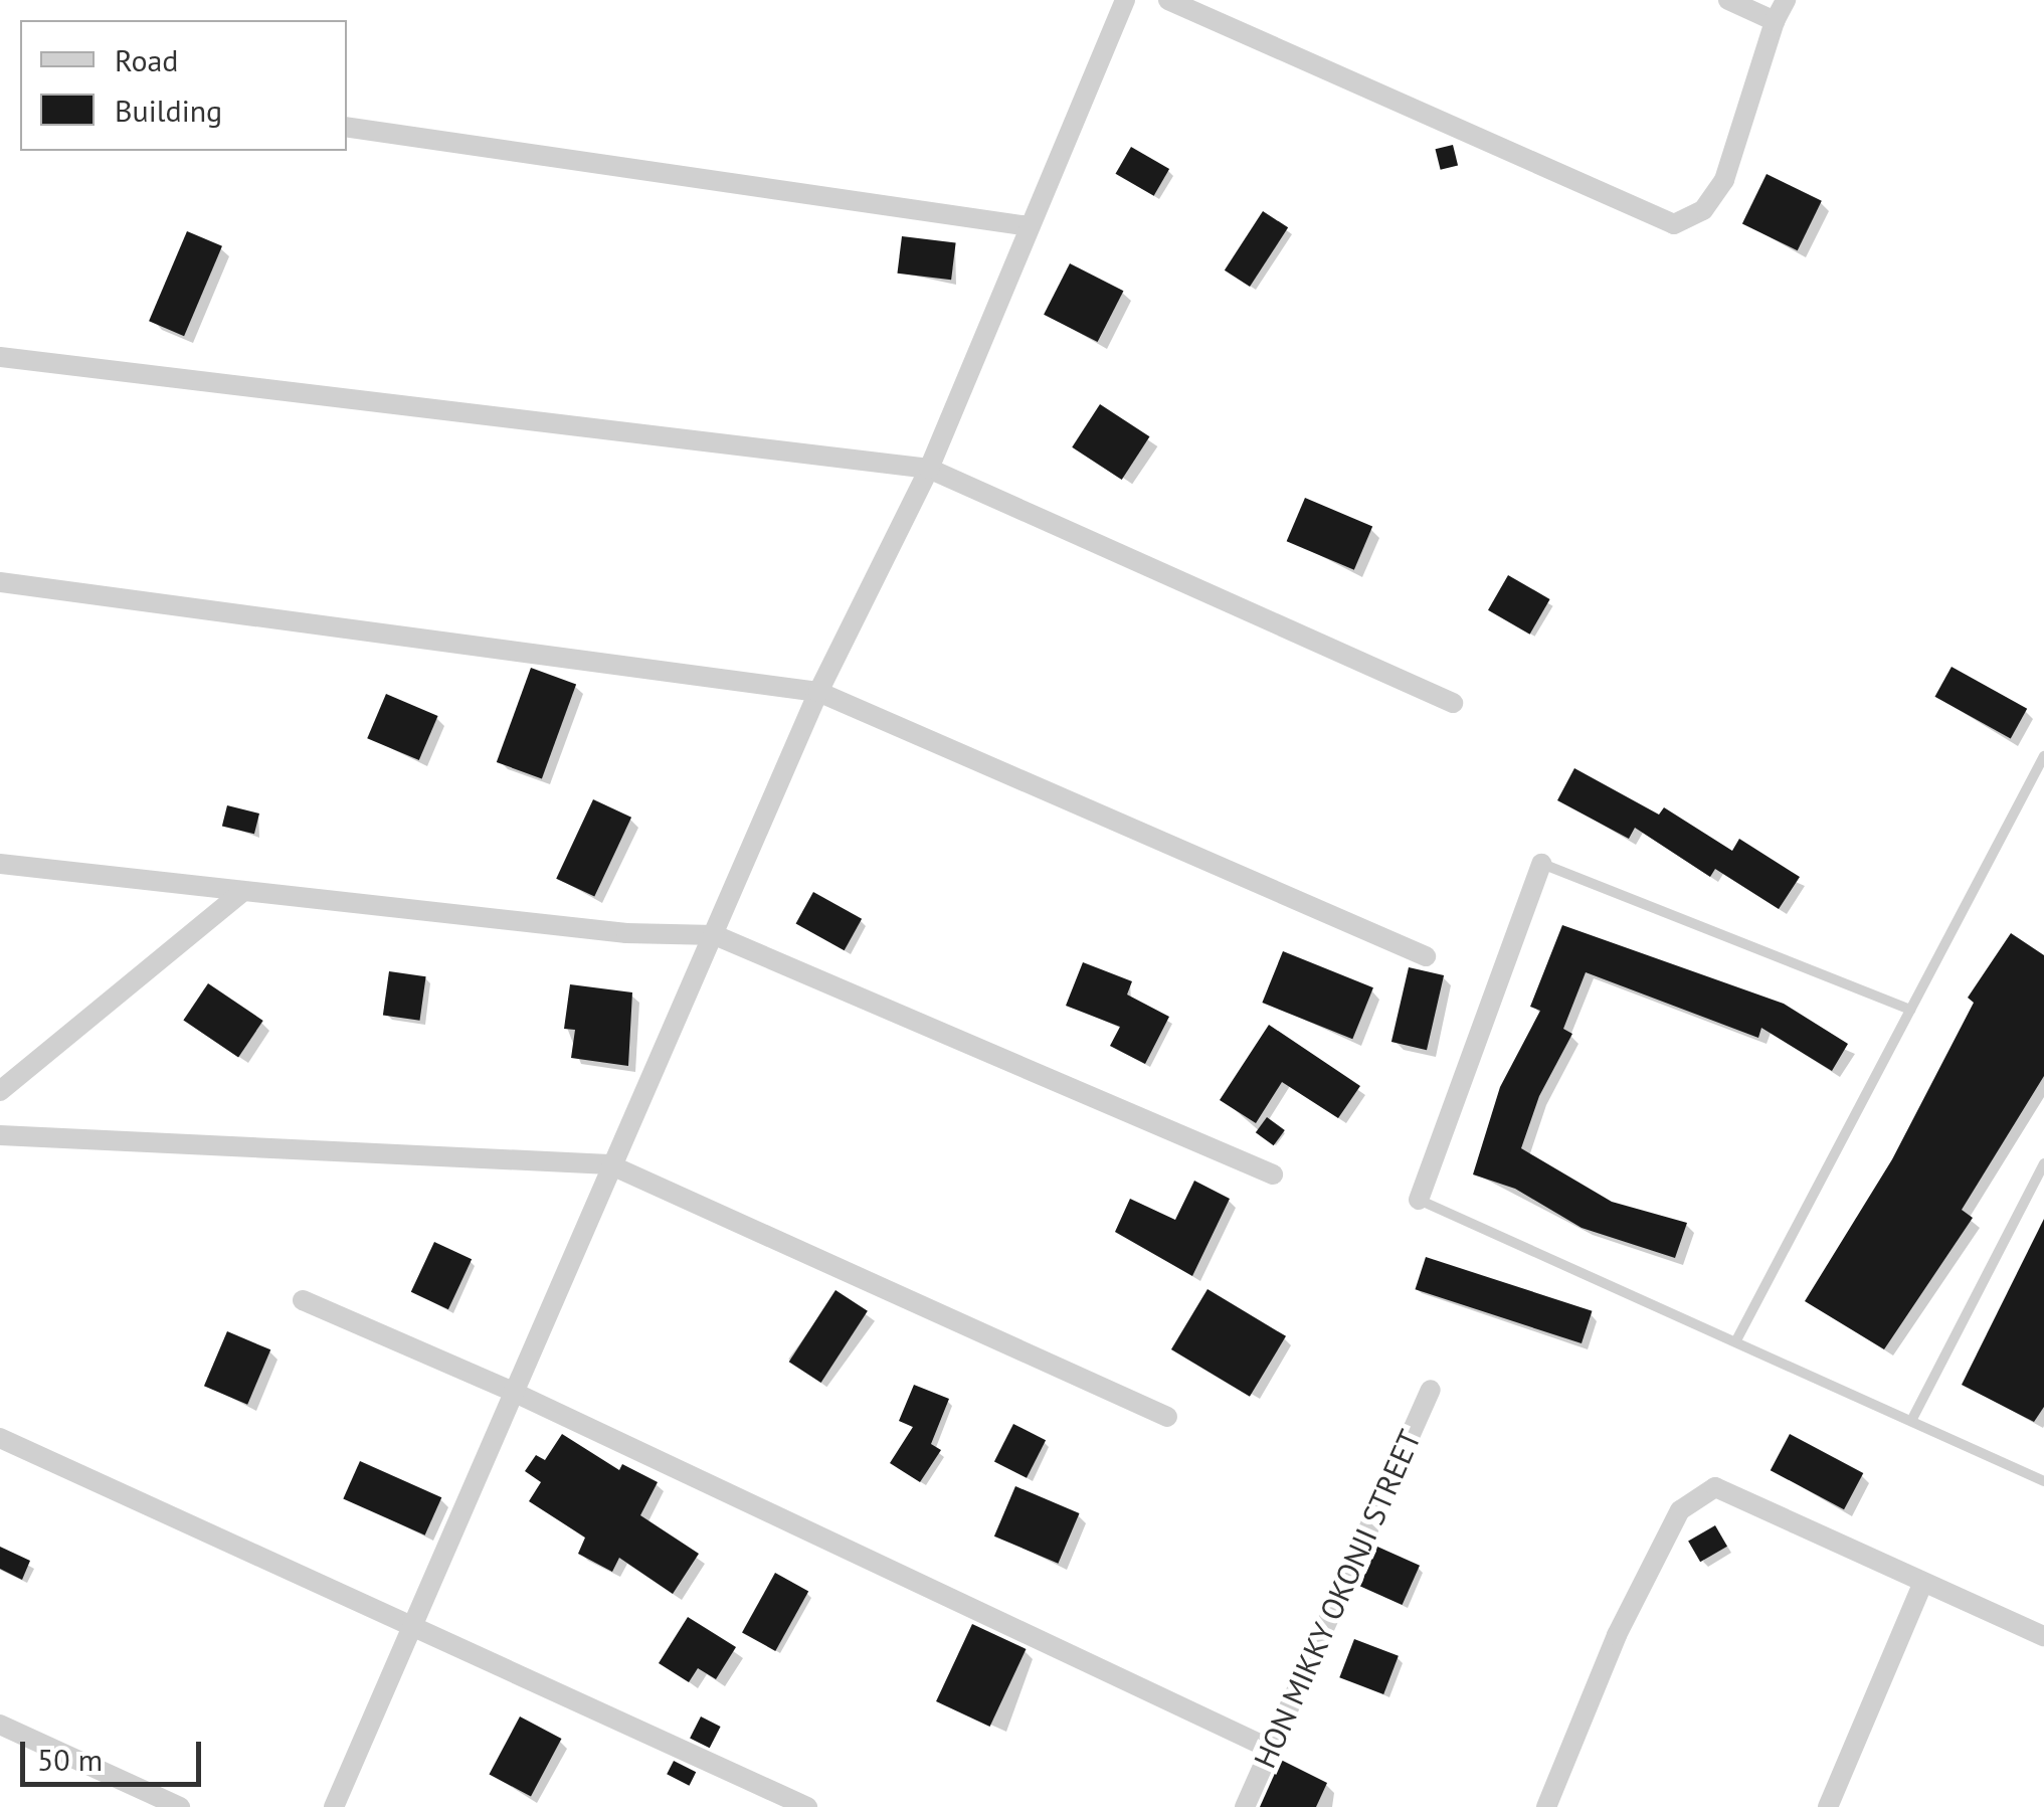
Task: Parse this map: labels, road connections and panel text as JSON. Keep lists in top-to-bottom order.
{
  "streets": {
    "street": ["HON MIKKY OKONJI STREET"]
  },
  "legend": ["Road", "Building"],
  "scale_bar": "50 m"
}
